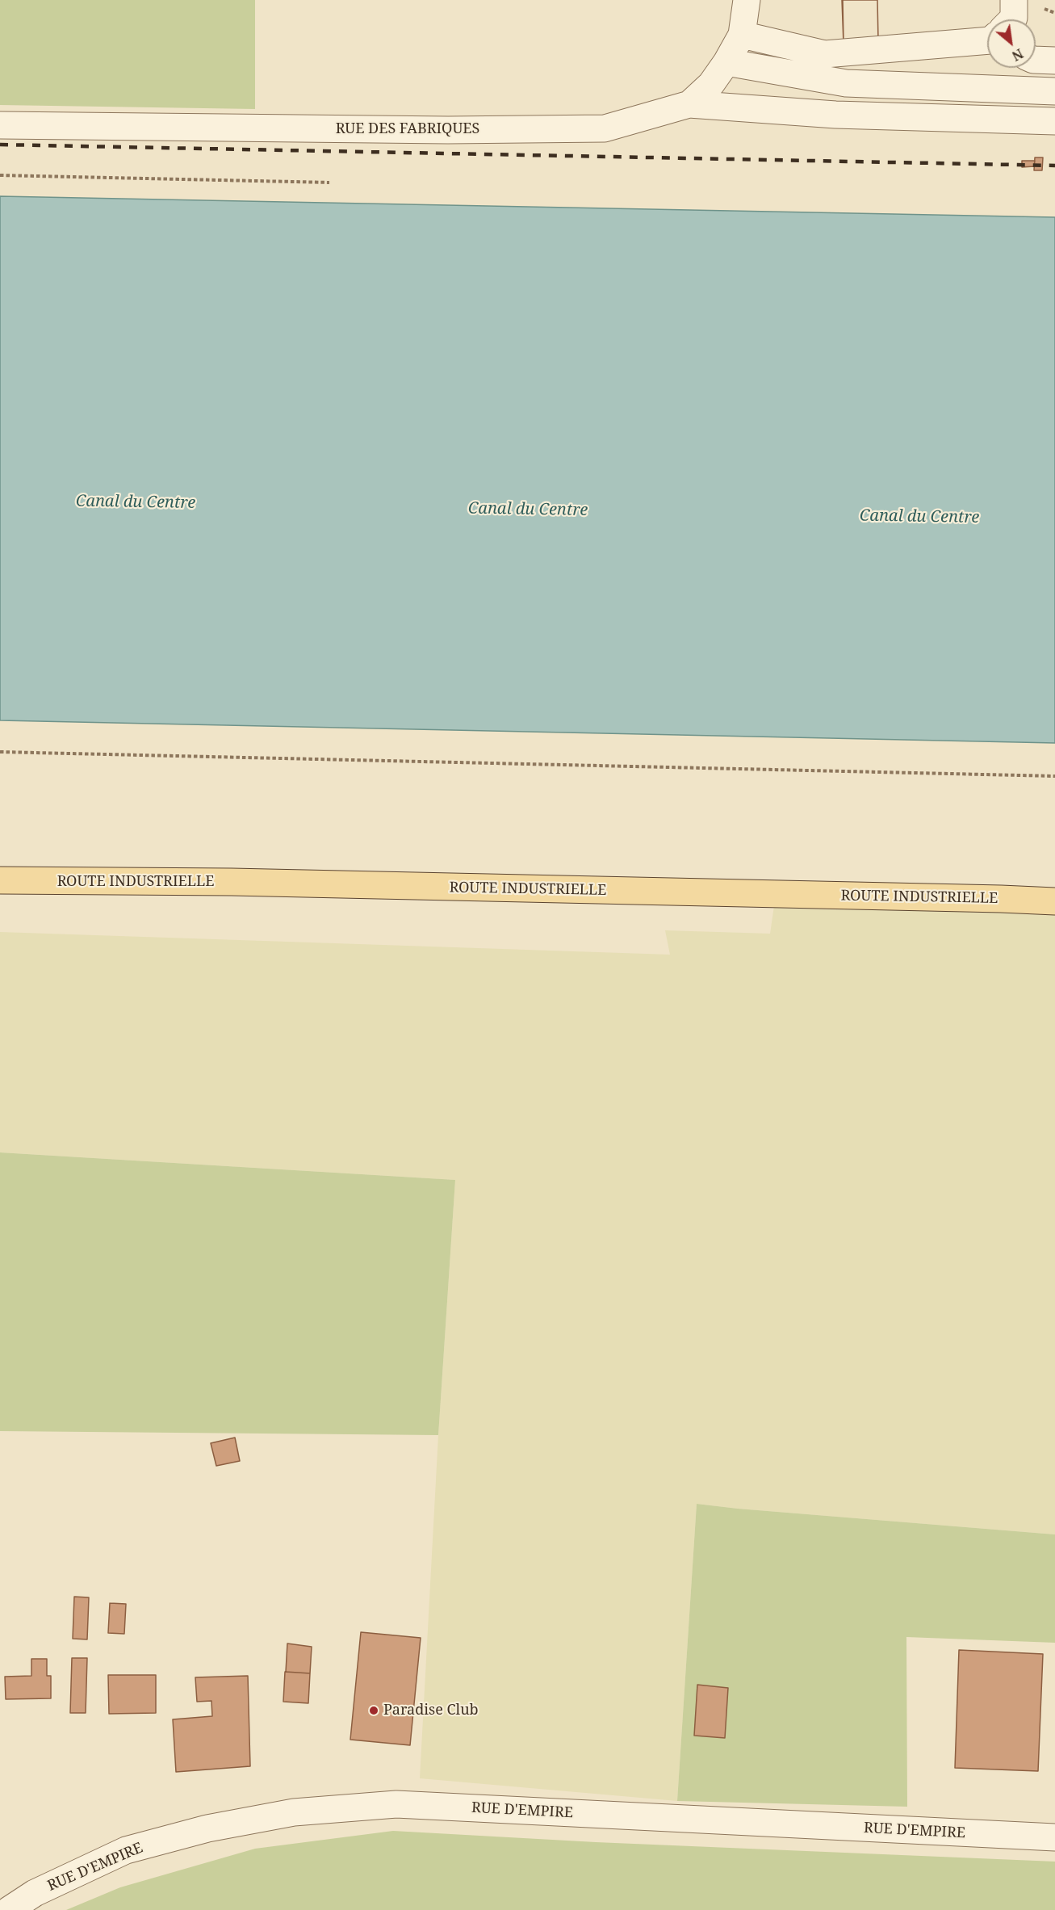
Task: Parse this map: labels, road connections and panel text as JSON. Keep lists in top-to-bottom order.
{
  "streets": {
    "main road": ["ROUTE INDUSTRIELLE"],
    "street": ["RUE DES FABRIQUES", "RUE D'EMPIRE"]
  },
  "water": ["Canal du Centre"],
  "places": ["Paradise Club"],
  "north": "bottom right"
}
